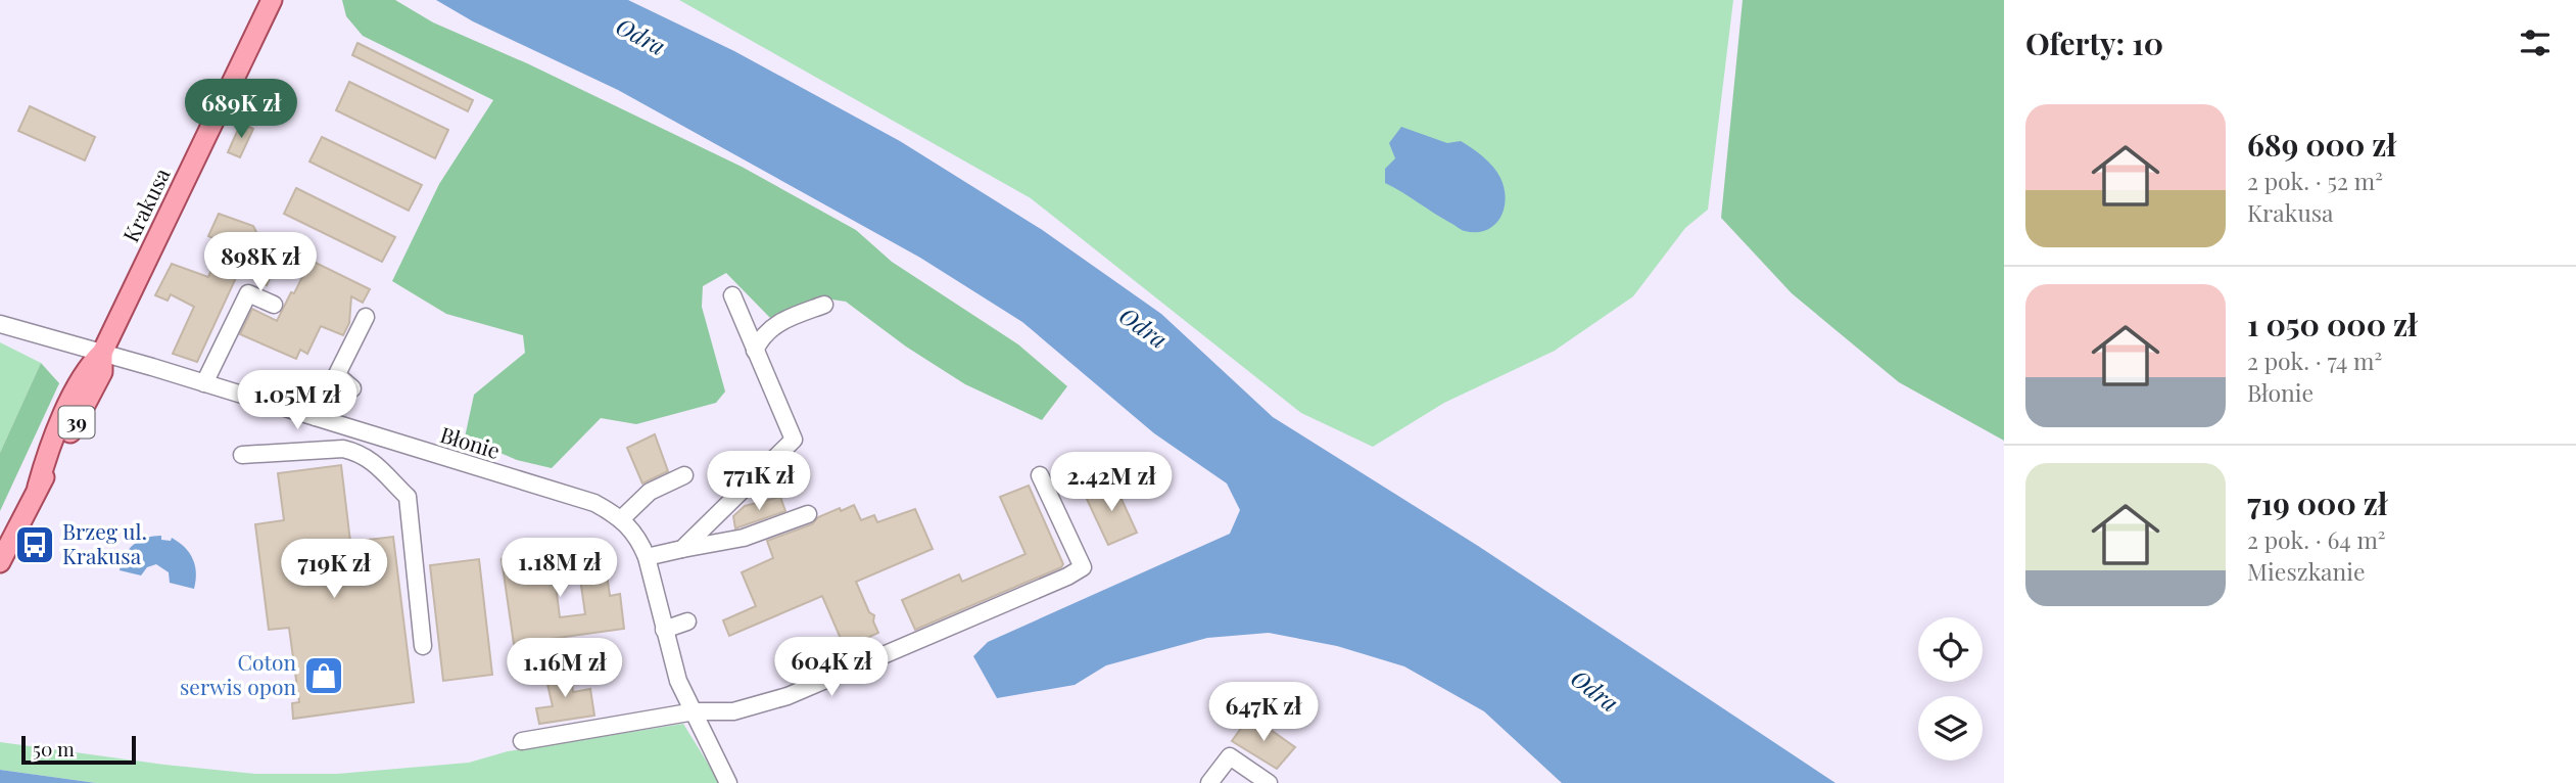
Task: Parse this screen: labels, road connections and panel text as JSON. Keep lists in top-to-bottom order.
{
  "streets": {
    "main road": ["Krakusa", "39"],
    "street": ["Błonie"]
  },
  "crossings": [
    ["Krakusa", "Błonie"]
  ],
  "water": ["Odra"],
  "places": {
    "bus stop": ["Brzeg ul. Krakusa"],
    "shop": ["Coton serwis opon"]
  },
  "scale_bar": "50 m",
  "page": {
    "heading": "Oferty: 10",
    "price": [
      "689K zł",
      "898K zł",
      "1.05M zł",
      "771K zł",
      "2.42M zł",
      "1.18M zł",
      "719K zł",
      "604K zł",
      "1.16M zł",
      "647K zł"
    ],
    "list": [
      {
        "name": "689 000 zł",
        "note": "2 pok. · 52 m² · Krakusa"
      },
      {
        "name": "1 050 000 zł",
        "note": "2 pok. · 74 m² · Błonie"
      },
      {
        "name": "719 000 zł",
        "note": "2 pok. · 64 m² · Mieszkanie"
      }
    ],
    "scale": "50 m"
  }
}
